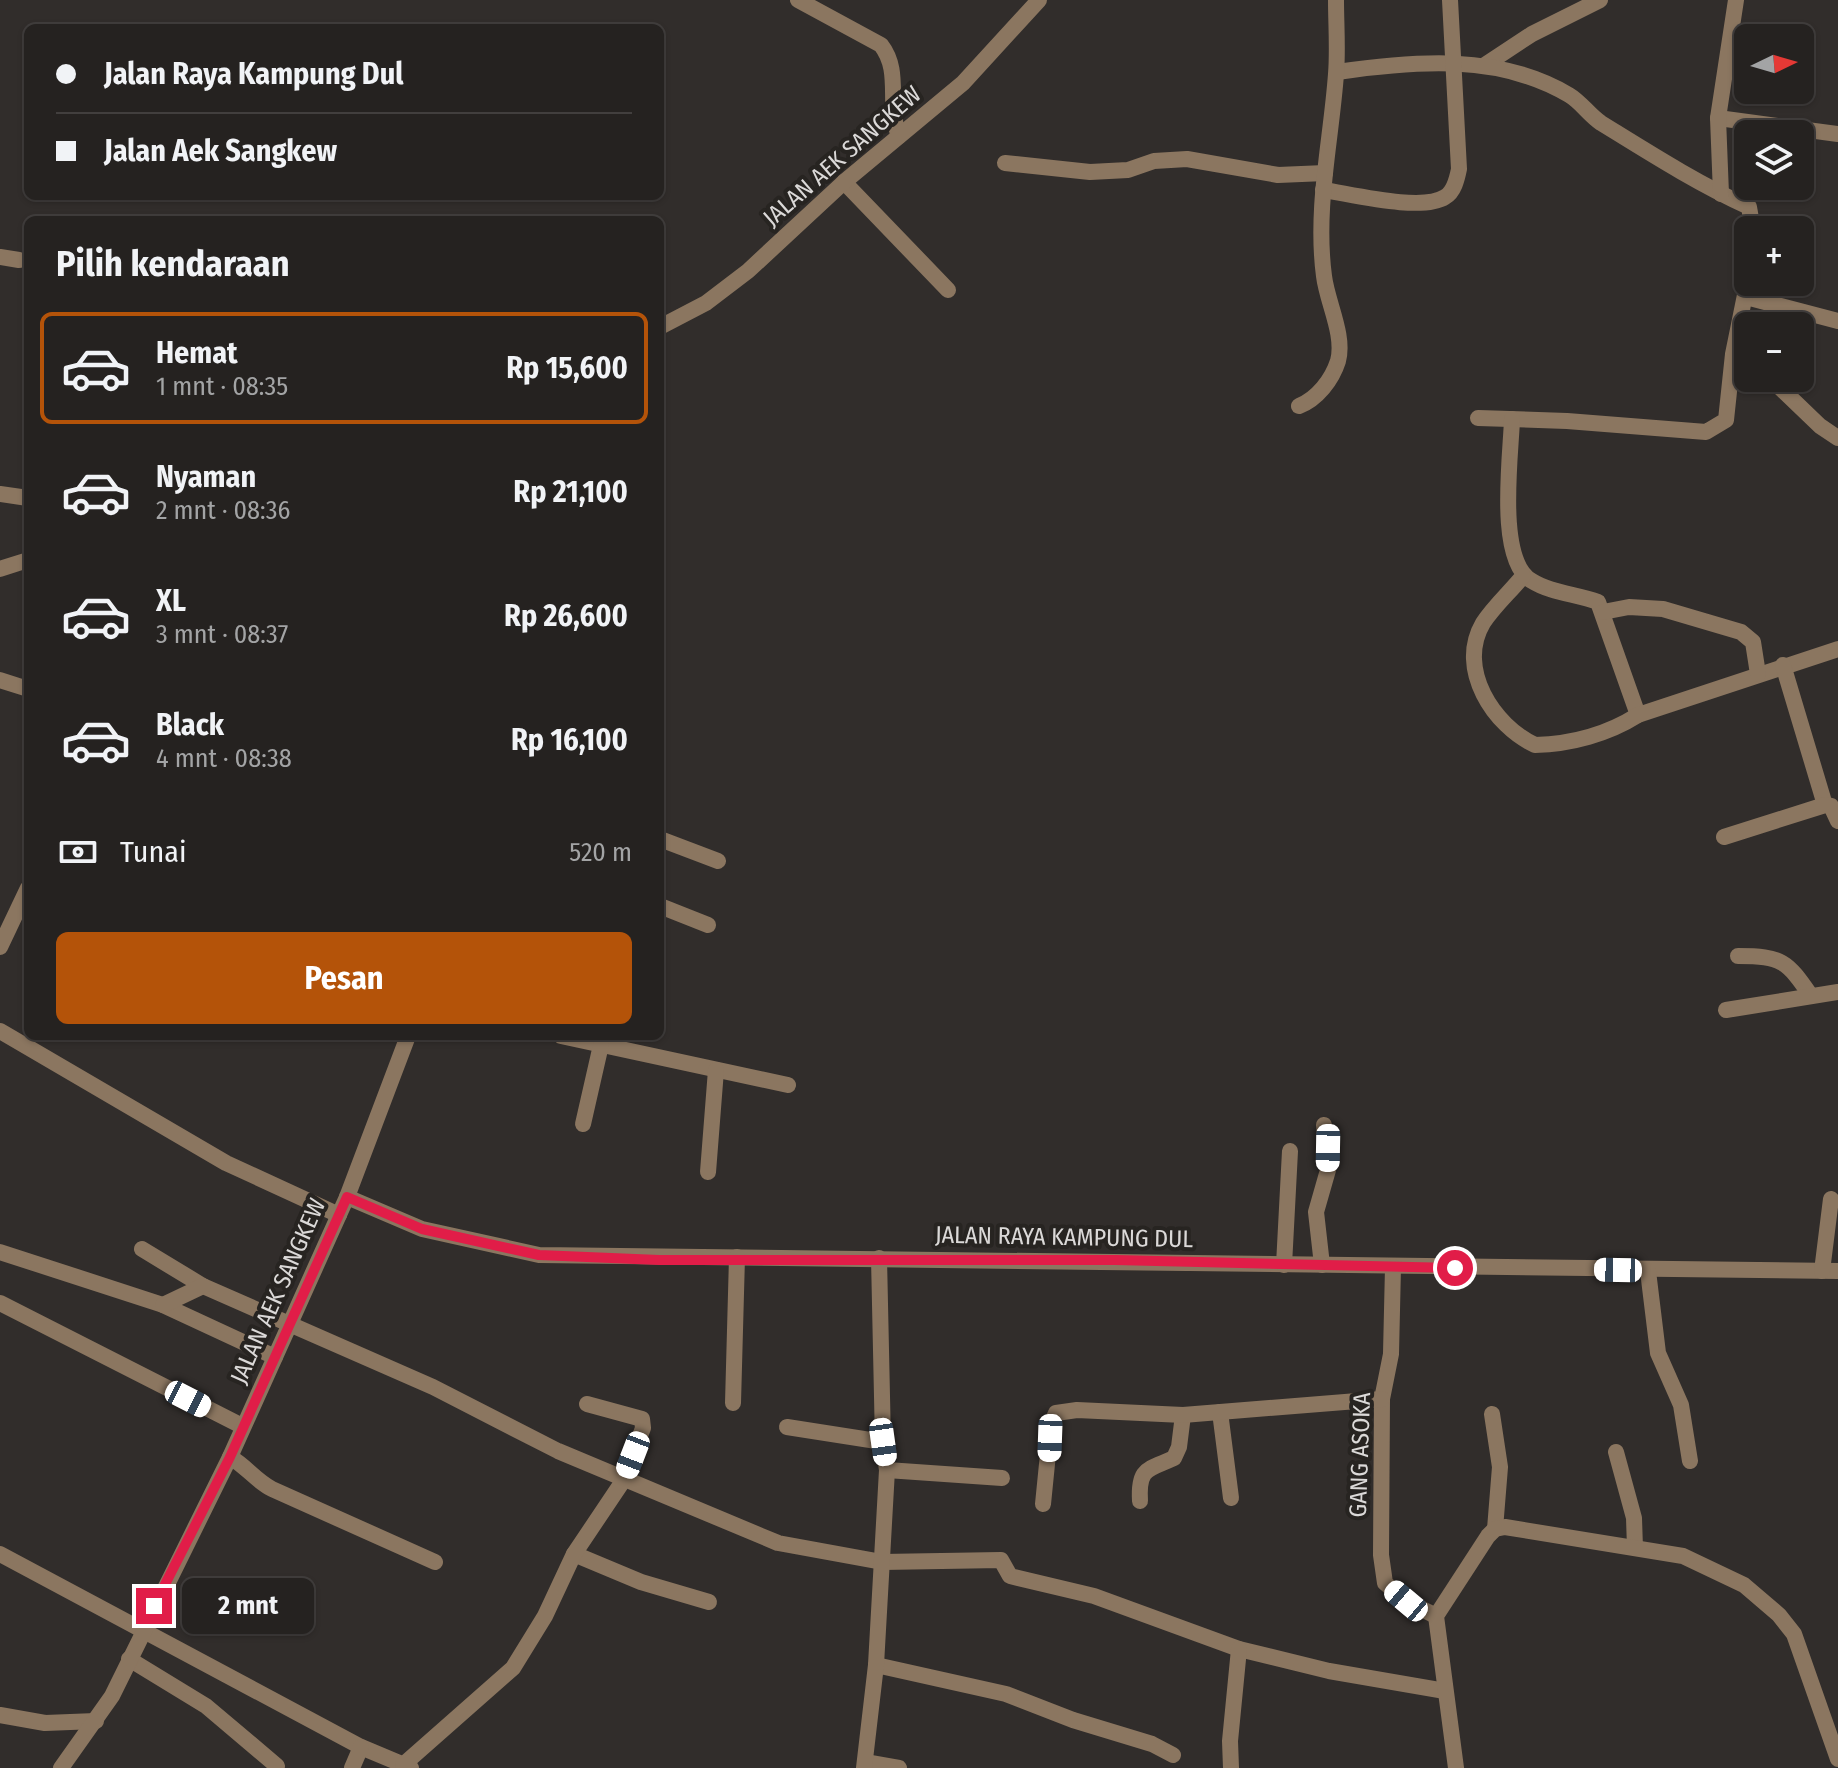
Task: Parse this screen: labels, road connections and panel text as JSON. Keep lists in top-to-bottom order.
{
  "streets": {
    "street": ["JALAN AEK SANGKEW", "JALAN RAYA KAMPUNG DUL", "GANG ASOKA"]
  },
  "crossings": [
    ["JALAN AEK SANGKEW", "JALAN RAYA KAMPUNG DUL"],
    ["JALAN RAYA KAMPUNG DUL", "GANG ASOKA"]
  ],
  "north": "right",
  "page": {
    "map_buttons": ["+", "−"],
    "banner": ["Jalan Raya Kampung Dul", "Jalan Aek Sangkew"],
    "heading": "Pilih kendaraan",
    "list": [
      {
        "name": "Hemat",
        "note": "1 mnt · 08:35",
        "value": "Rp 15,600"
      },
      {
        "name": "Nyaman",
        "note": "2 mnt · 08:36",
        "value": "Rp 21,100"
      },
      {
        "name": "XL",
        "note": "3 mnt · 08:37",
        "value": "Rp 26,600"
      },
      {
        "name": "Black",
        "note": "4 mnt · 08:38",
        "value": "Rp 16,100"
      }
    ],
    "pay": ["Tunai", "520 m"],
    "buttons": "Pesan",
    "bubble": "2 mnt"
  }
}
